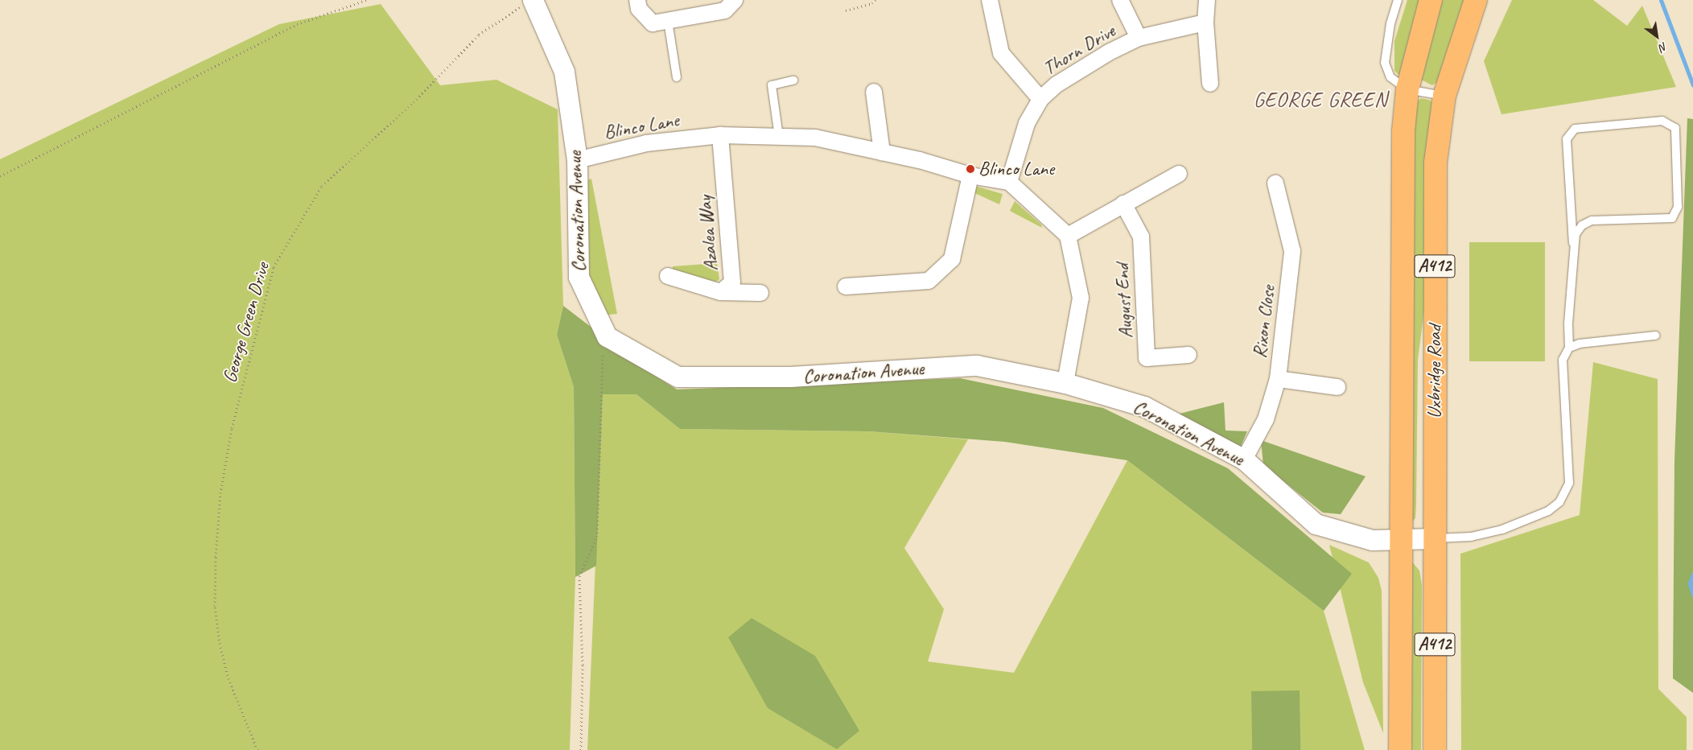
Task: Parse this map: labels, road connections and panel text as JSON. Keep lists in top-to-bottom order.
{
  "streets": {
    "main road": ["A412", "Uxbridge Road"],
    "street": [
      "Thorn Drive",
      "Blinco Lane",
      "Coronation Avenue",
      "Azalea Way",
      "August End",
      "Rixon Close"
    ],
    "path": ["George Green Drive"]
  },
  "crossings": [
    ["Thorn Drive", "Blinco Lane"],
    ["Blinco Lane", "Coronation Avenue"],
    ["Blinco Lane", "Azalea Way"],
    ["Coronation Avenue", "Rixon Close"],
    ["Coronation Avenue", "George Green Drive"],
    ["Coronation Avenue", "Uxbridge Road"]
  ],
  "districts": ["GEORGE GREEN"],
  "places": ["Blinco Lane"],
  "north": "bottom right"
}
